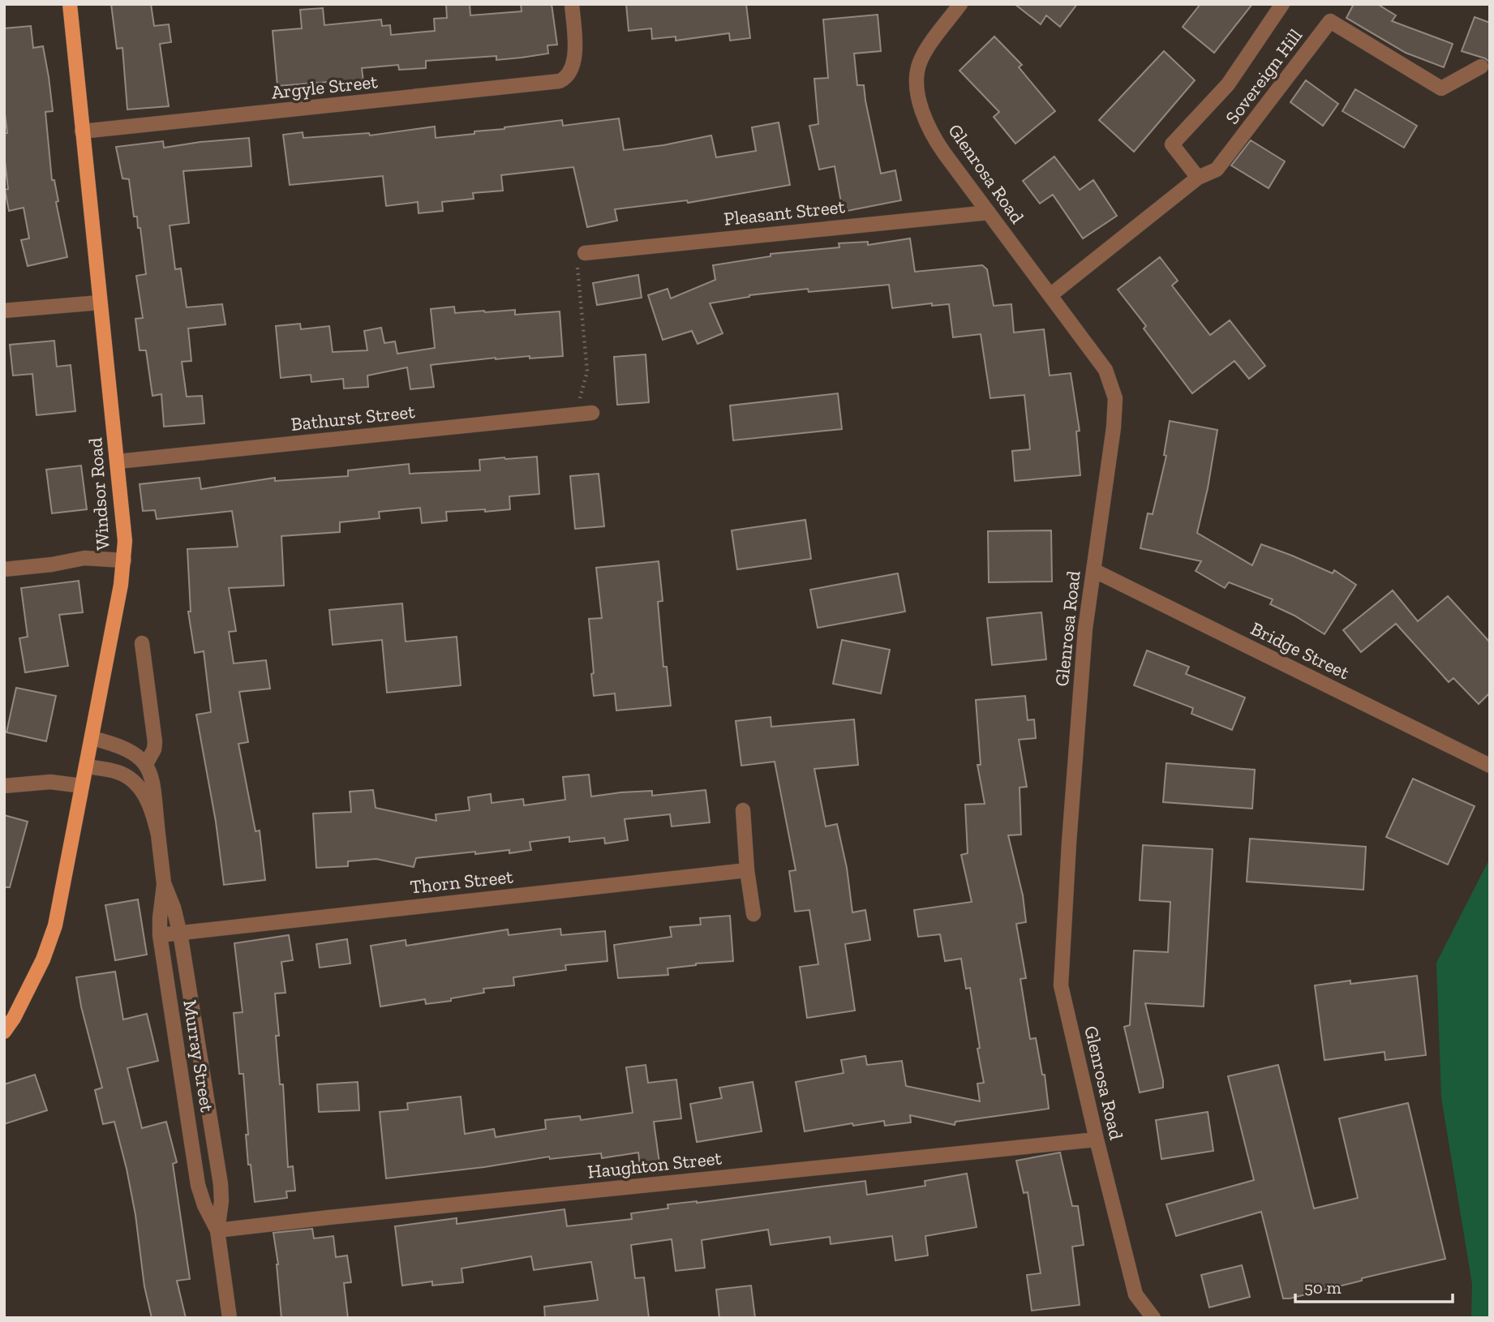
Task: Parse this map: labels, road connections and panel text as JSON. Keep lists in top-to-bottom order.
{
  "streets": {
    "main road": ["Windsor Road"],
    "street": [
      "Sovereign Hill",
      "Argyle Street",
      "Glenrosa Road",
      "Pleasant Street",
      "Bathurst Street",
      "Bridge Street",
      "Thorn Street",
      "Murray Street",
      "Haughton Street"
    ]
  },
  "crossings": [
    ["Sovereign Hill", "Glenrosa Road"],
    ["Argyle Street", "Windsor Road"],
    ["Glenrosa Road", "Pleasant Street"],
    ["Glenrosa Road", "Bridge Street"],
    ["Glenrosa Road", "Haughton Street"],
    ["Bathurst Street", "Windsor Road"],
    ["Windsor Road", "Murray Street"],
    ["Thorn Street", "Murray Street"],
    ["Murray Street", "Haughton Street"]
  ],
  "scale_bar": "50 m"
}
